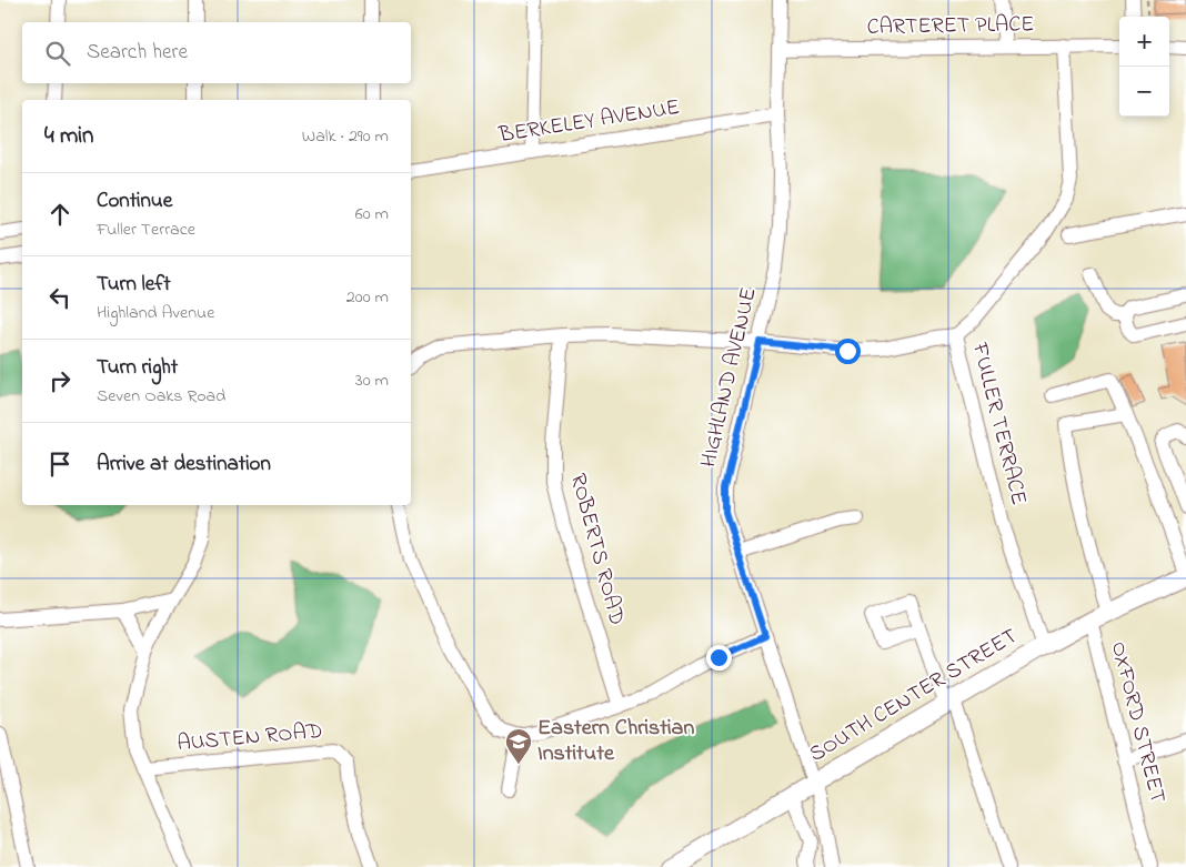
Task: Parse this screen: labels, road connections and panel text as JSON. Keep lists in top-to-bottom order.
{
  "streets": {
    "main road": ["SOUTH CENTER STREET"],
    "street": [
      "CARTERET PLACE",
      "BERKELEY AVENUE",
      "HIGHLAND AVENUE",
      "FULLER TERRACE",
      "ROBERTS ROAD",
      "OXFORD STREET",
      "AUSTEN ROAD"
    ]
  },
  "crossings": [
    ["CARTERET PLACE", "HIGHLAND AVENUE"],
    ["BERKELEY AVENUE", "HIGHLAND AVENUE"],
    ["HIGHLAND AVENUE", "FULLER TERRACE"],
    ["HIGHLAND AVENUE", "SOUTH CENTER STREET"],
    ["FULLER TERRACE", "ROBERTS ROAD"],
    ["FULLER TERRACE", "SOUTH CENTER STREET"],
    ["SOUTH CENTER STREET", "OXFORD STREET"]
  ],
  "places": {
    "school or university": ["Eastern Christian Institute"]
  },
  "page": {
    "map_buttons": ["+", "−"],
    "search": "Search here",
    "heading": ["4 min", "Walk · 290 m"],
    "list": [
      ["Continue", "Fuller Terrace", "60 m"],
      ["Turn left", "Highland Avenue", "200 m"],
      ["Turn right", "Seven Oaks Road", "30 m"],
      "Arrive at destination"
    ]
  }
}
